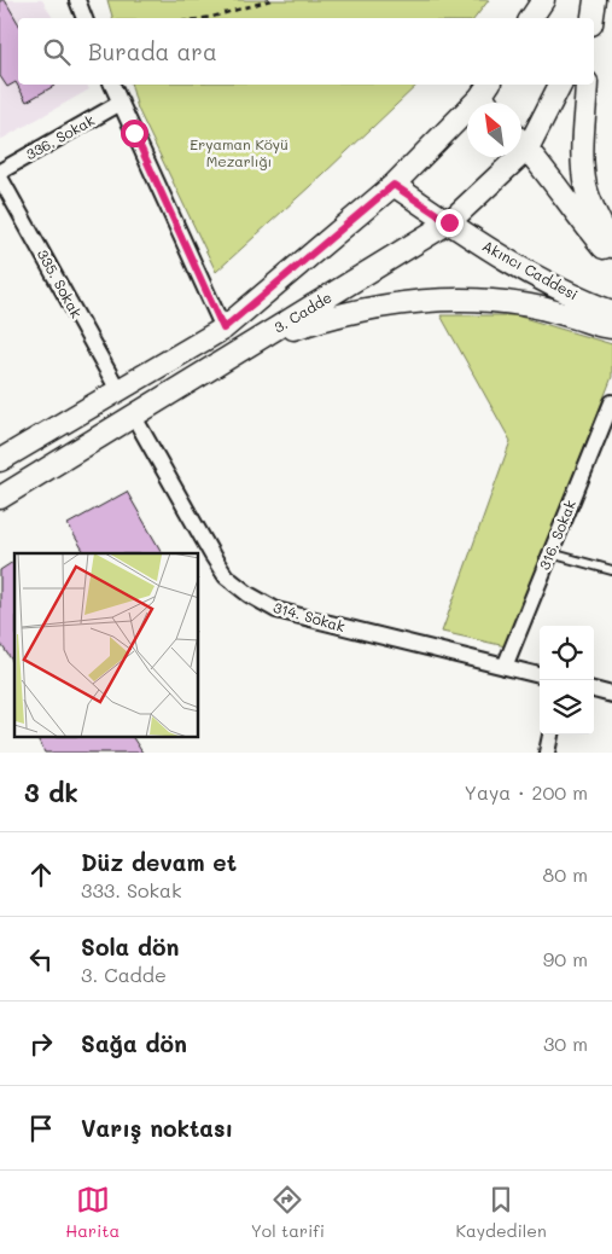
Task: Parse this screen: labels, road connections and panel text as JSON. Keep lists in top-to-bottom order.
{
  "streets": {
    "street": [
      "336. Sokak",
      "Akıncı Caddesi",
      "335. Sokak",
      "3. Cadde",
      "316. Sokak",
      "314. Sokak"
    ]
  },
  "crossings": [
    ["Akıncı Caddesi", "3. Cadde"],
    ["3. Cadde", "314. Sokak"],
    ["316. Sokak", "314. Sokak"]
  ],
  "parks": ["Eryaman Köyü Mezarlığı"],
  "north": "top left",
  "page": {
    "search": "Burada ara",
    "heading": ["3 dk", "Yaya · 200 m"],
    "list": [
      ["Düz devam et", "333. Sokak", "80 m"],
      ["Sola dön", "3. Cadde", "90 m"],
      ["Sağa dön", "30 m"],
      "Varış noktası"
    ],
    "nav": ["Harita", "Yol tarifi", "Kaydedilen"]
  }
}
